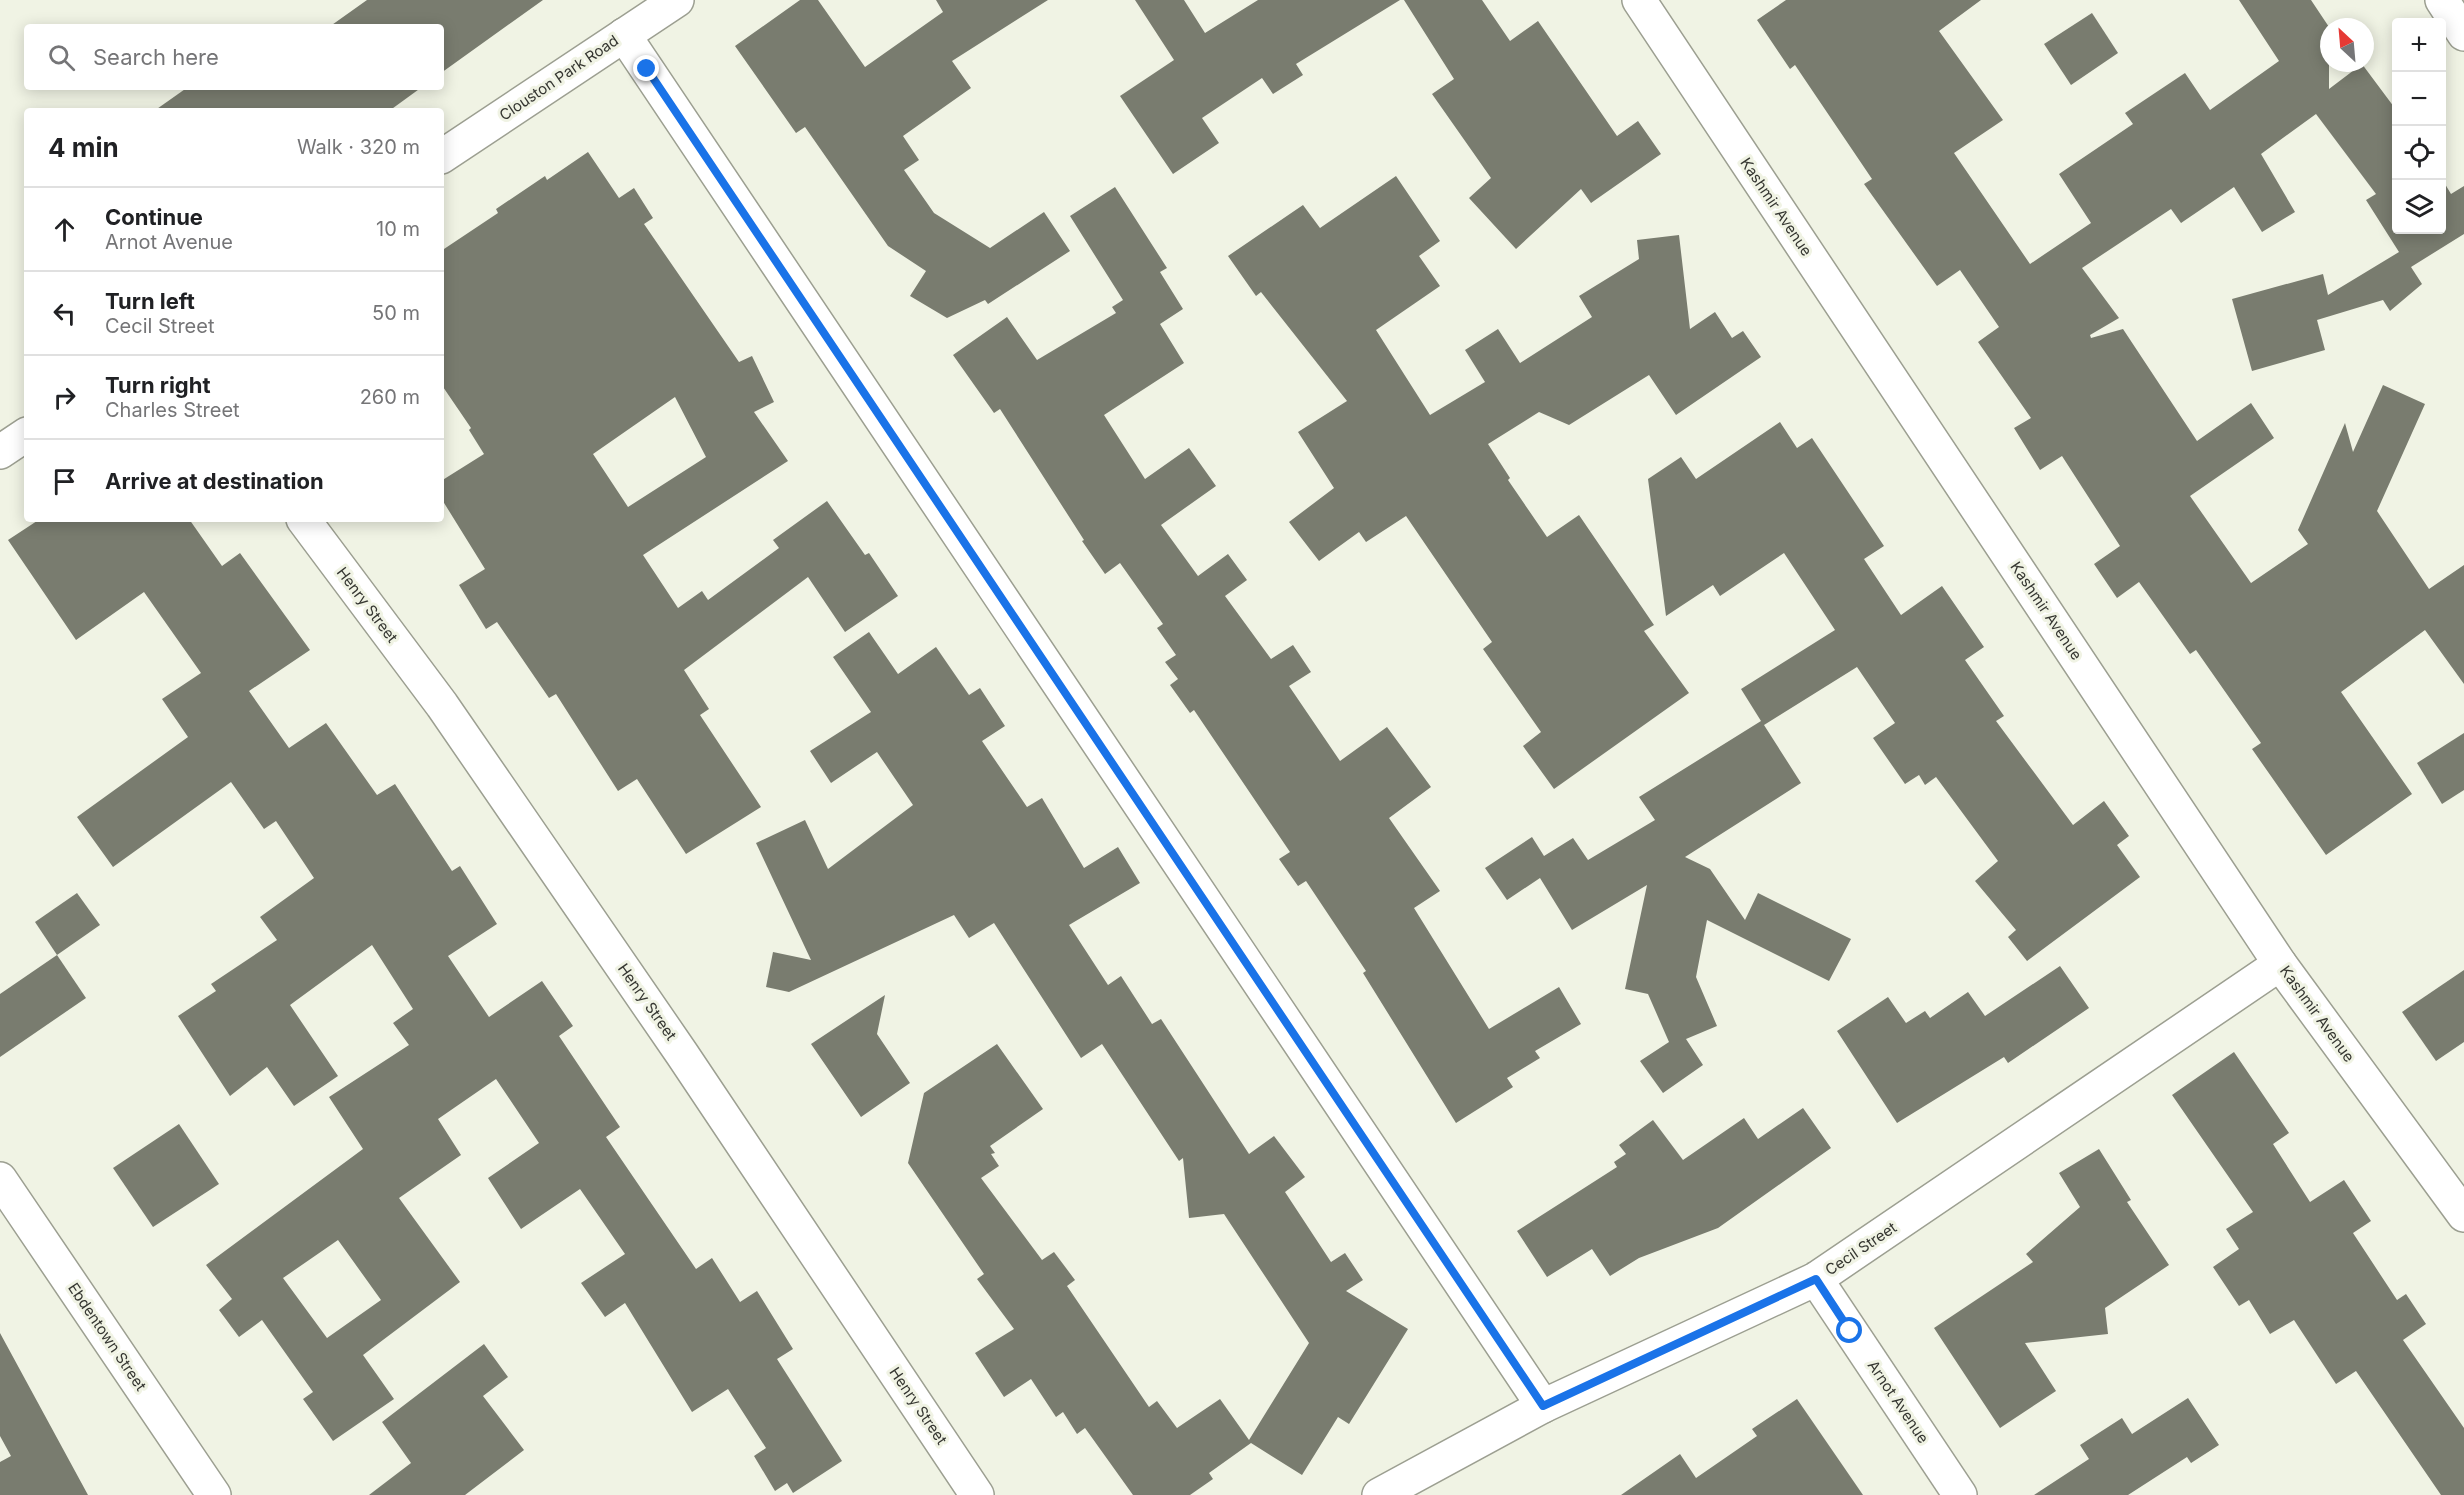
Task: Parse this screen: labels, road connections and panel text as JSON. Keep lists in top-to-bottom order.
{
  "streets": {
    "street": [
      "Clouston Park Road",
      "Kashmir Avenue",
      "Henry Street",
      "Cecil Street",
      "Ebdentown Street",
      "Arnot Avenue"
    ]
  },
  "crossings": [
    ["Kashmir Avenue", "Cecil Street"],
    ["Cecil Street", "Arnot Avenue"]
  ],
  "north": "top left",
  "page": {
    "map_buttons": ["+", "−"],
    "search": "Search here",
    "heading": ["4 min", "Walk · 320 m"],
    "list": [
      ["Continue", "Arnot Avenue", "10 m"],
      ["Turn left", "Cecil Street", "50 m"],
      ["Turn right", "Charles Street", "260 m"],
      "Arrive at destination"
    ]
  }
}
